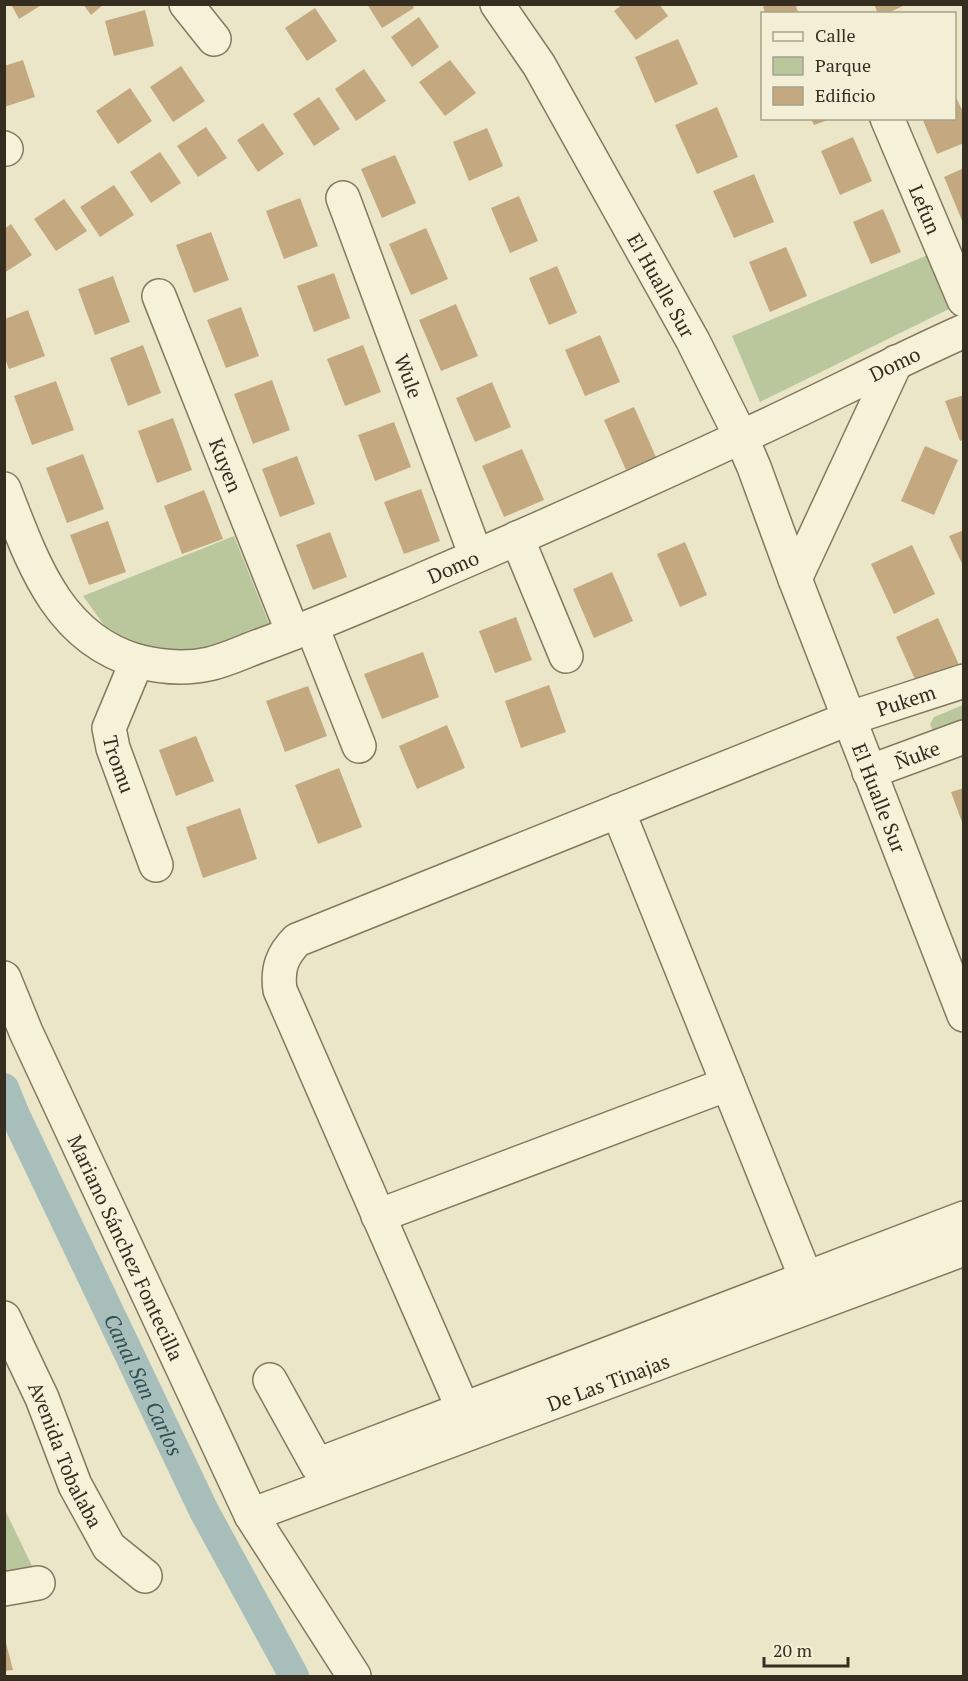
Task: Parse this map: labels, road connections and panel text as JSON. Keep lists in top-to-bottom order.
{
  "streets": {
    "street": [
      "Lefun",
      "El Hualle Sur",
      "Domo",
      "Wule",
      "Kuyen",
      "Pukem",
      "Ñuke",
      "Tromu",
      "Mariano Sánchez Fontecilla",
      "De Las Tinajas",
      "Avenida Tobalaba"
    ]
  },
  "crossings": [
    ["El Hualle Sur", "Domo"],
    ["El Hualle Sur", "Pukem"],
    ["El Hualle Sur", "Ñuke"],
    ["Domo", "Wule"],
    ["Domo", "Kuyen"],
    ["Domo", "Tromu"],
    ["Mariano Sánchez Fontecilla", "De Las Tinajas"]
  ],
  "water": ["Canal San Carlos"],
  "legend": ["Calle", "Parque", "Edificio"],
  "scale_bar": "20 m"
}
